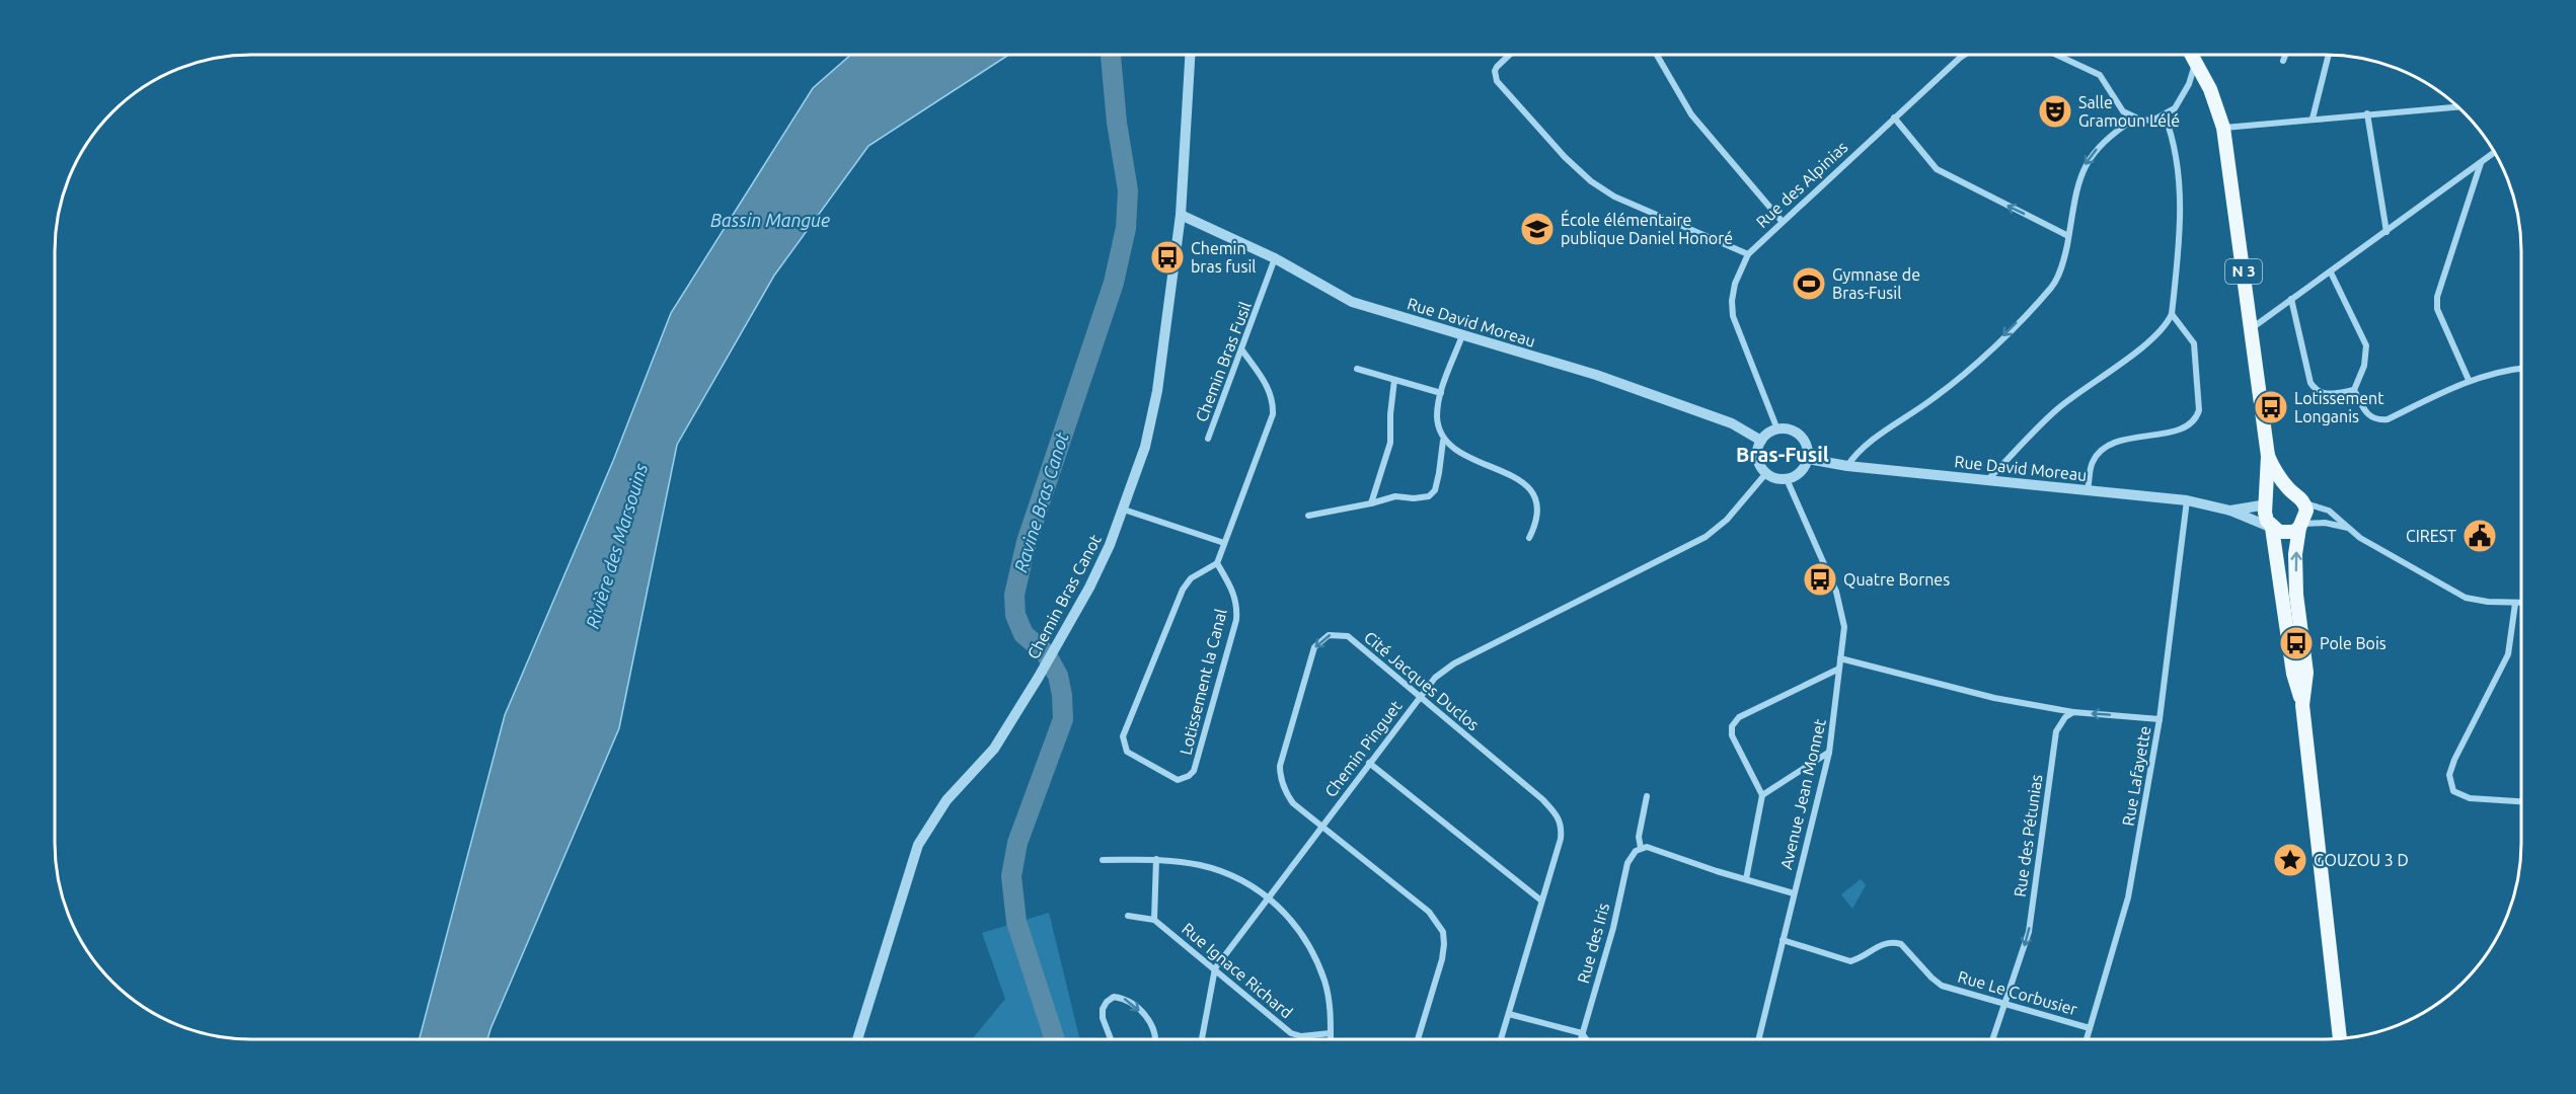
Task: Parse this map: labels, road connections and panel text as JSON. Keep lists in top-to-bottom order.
{
  "streets": {
    "main road": ["N 3"],
    "street": [
      "Rue des Alpinias",
      "Rue David Moreau",
      "Chemin Bras Fusil",
      "Chemin Bras Canot",
      "Cité Jacques Duclos",
      "Lotissement la Canal",
      "Chemin Pinguet",
      "Rue Lafayette",
      "Avenue Jean Monnet",
      "Rue des Pétunias",
      "Rue des Iris",
      "Rue Ignace Richard",
      "Rue Le Corbusier"
    ]
  },
  "crossings": [
    ["Rue des Alpinias", "Rue David Moreau"],
    ["Rue des Alpinias", "Chemin Pinguet"],
    ["Rue des Alpinias", "Avenue Jean Monnet"],
    ["N 3", "Rue David Moreau"],
    ["Rue David Moreau", "Chemin Bras Fusil"],
    ["Rue David Moreau", "Chemin Bras Canot"],
    ["Rue David Moreau", "Chemin Pinguet"],
    ["Rue David Moreau", "Rue Lafayette"],
    ["Rue David Moreau", "Avenue Jean Monnet"],
    ["Cité Jacques Duclos", "Chemin Pinguet"],
    ["Chemin Pinguet", "Avenue Jean Monnet"],
    ["Chemin Pinguet", "Rue Ignace Richard"],
    ["Rue Lafayette", "Rue Le Corbusier"],
    ["Avenue Jean Monnet", "Rue Le Corbusier"],
    ["Rue des Pétunias", "Rue Le Corbusier"]
  ],
  "one_way": ["Rue des Pétunias"],
  "districts": ["Bras-Fusil"],
  "water": ["Bassin Mangue", "Ravine Bras Canot", "Rivière des Marsouins"],
  "places": {
    "theatre": ["Salle Gramoun Lélé"],
    "school or university": ["École élémentaire publique Daniel Honoré"],
    "bus stop": [
      "Chemin bras fusil",
      "Lotissement Longanis",
      "Quatre Bornes",
      "Pole Bois"
    ],
    "sports": ["Gymnase de Bras-Fusil"],
    "public building": ["CIREST"],
    "place": ["GOUZOU 3 D"]
  }
}
